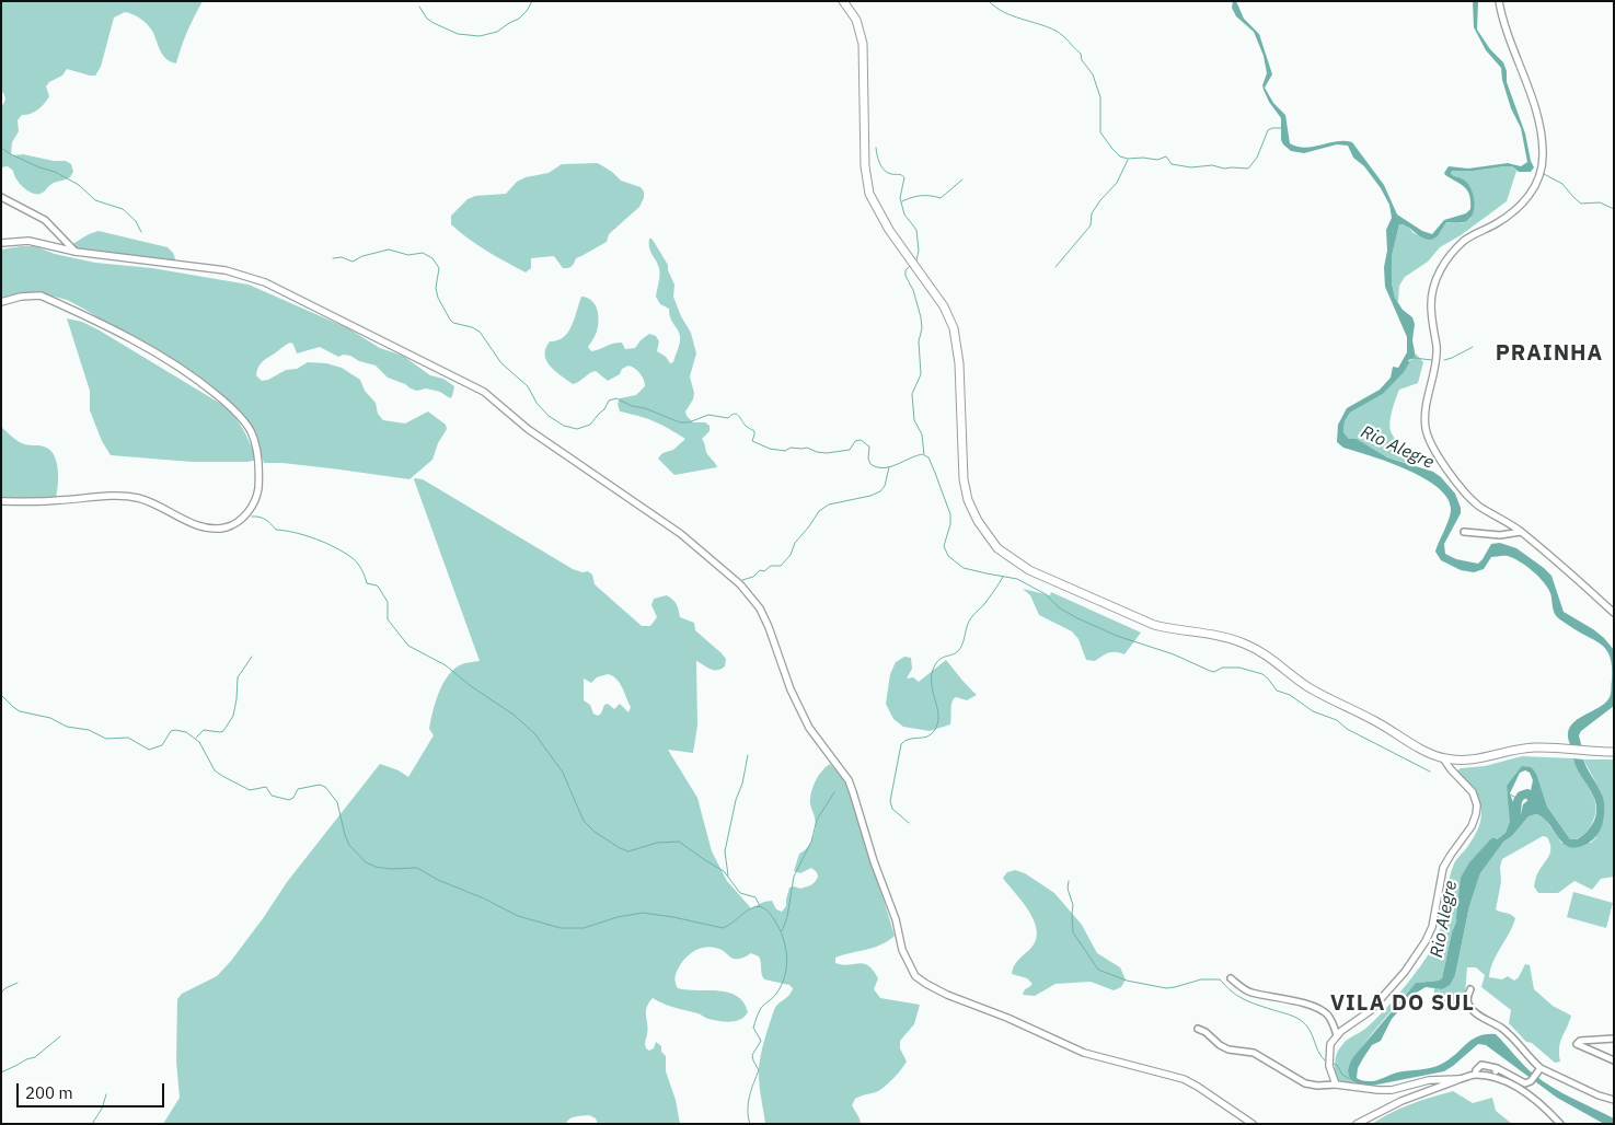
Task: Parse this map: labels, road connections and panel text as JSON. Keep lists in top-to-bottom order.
{
  "districts": ["PRAINHA", "VILA DO SUL"],
  "water": ["Rio Alegre"],
  "scale_bar": "200 m"
}
